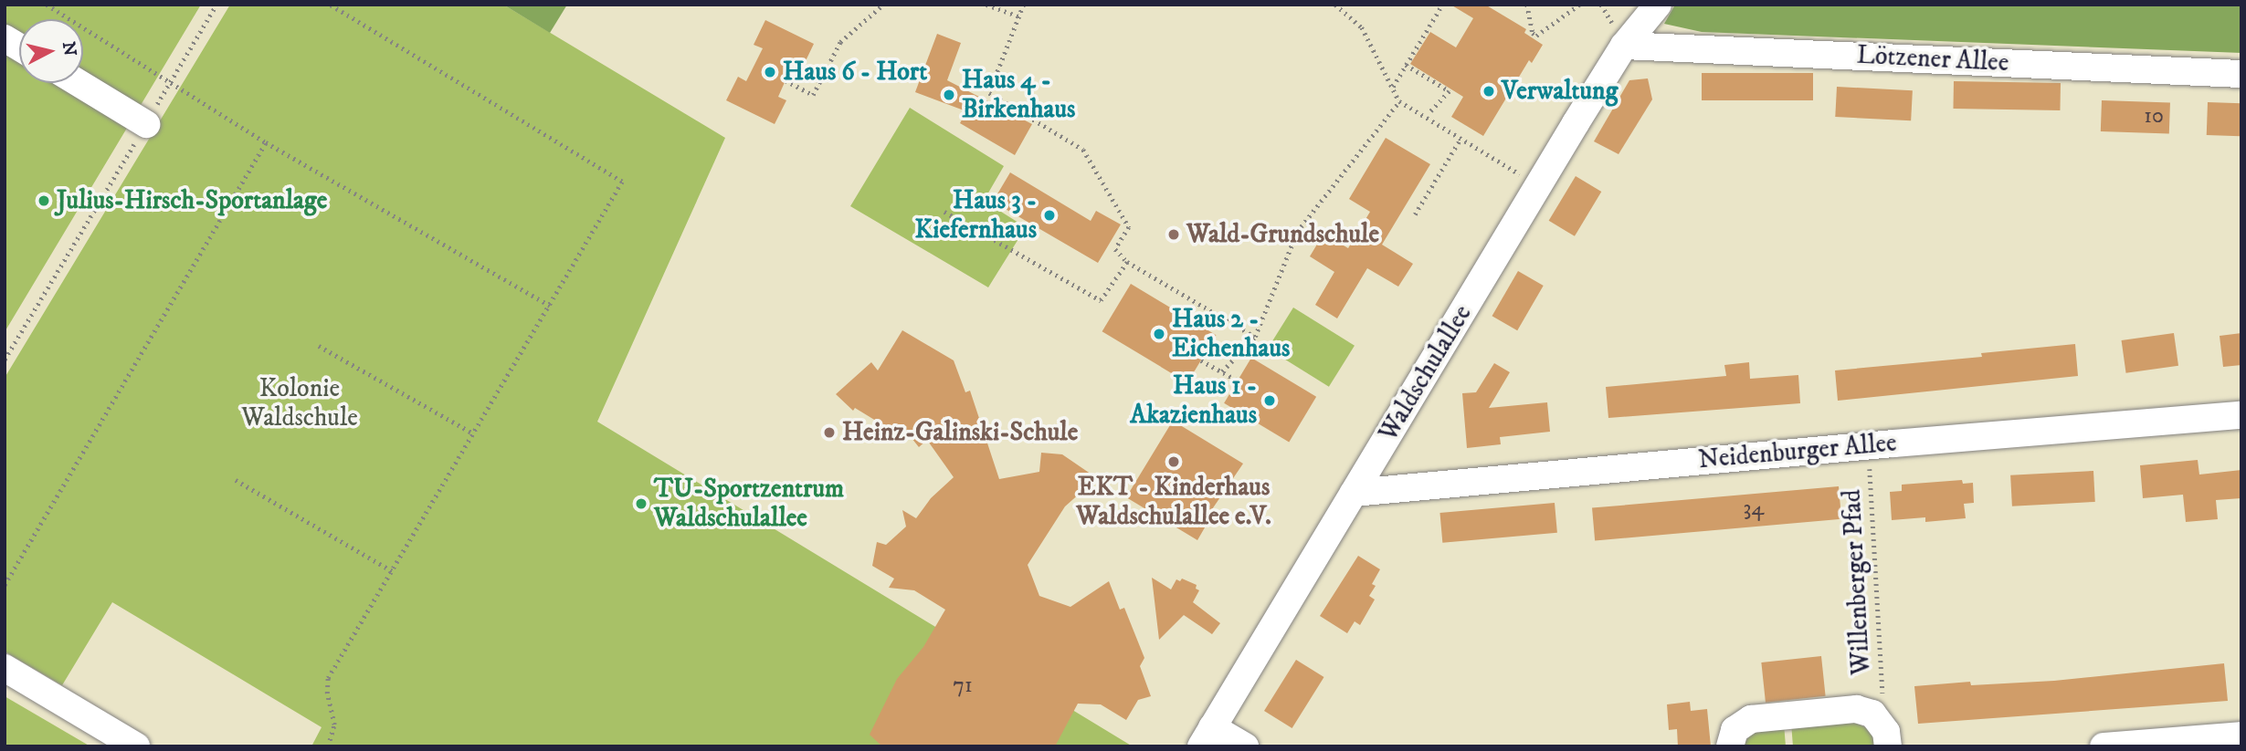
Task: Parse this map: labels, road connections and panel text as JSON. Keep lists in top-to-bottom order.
{
  "streets": {
    "street": ["Lötzener Allee", "Waldschulallee", "Neidenburger Allee"],
    "path": ["Willenberger Pfad"]
  },
  "crossings": [
    ["Lötzener Allee", "Waldschulallee"],
    ["Waldschulallee", "Neidenburger Allee"],
    ["Neidenburger Allee", "Willenberger Pfad"]
  ],
  "parks": ["Kolonie Waldschule"],
  "places": [
    "Haus 6 - Hort",
    "Verwaltung",
    "Haus 4 - Birkenhaus",
    "Julius-Hirsch-Sportanlage",
    "Haus 3 - Kiefernhaus",
    "Wald-Grundschule",
    "Haus 2 - Eichenhaus",
    "Haus 1 - Akazienhaus",
    "Heinz-Galinski-Schule",
    "EKT - Kinderhaus Waldschulallee e.V.",
    "TU-Sportzentrum Waldschulallee"
  ],
  "house_numbers": ["10", "34", "71"],
  "north": "right"
}
